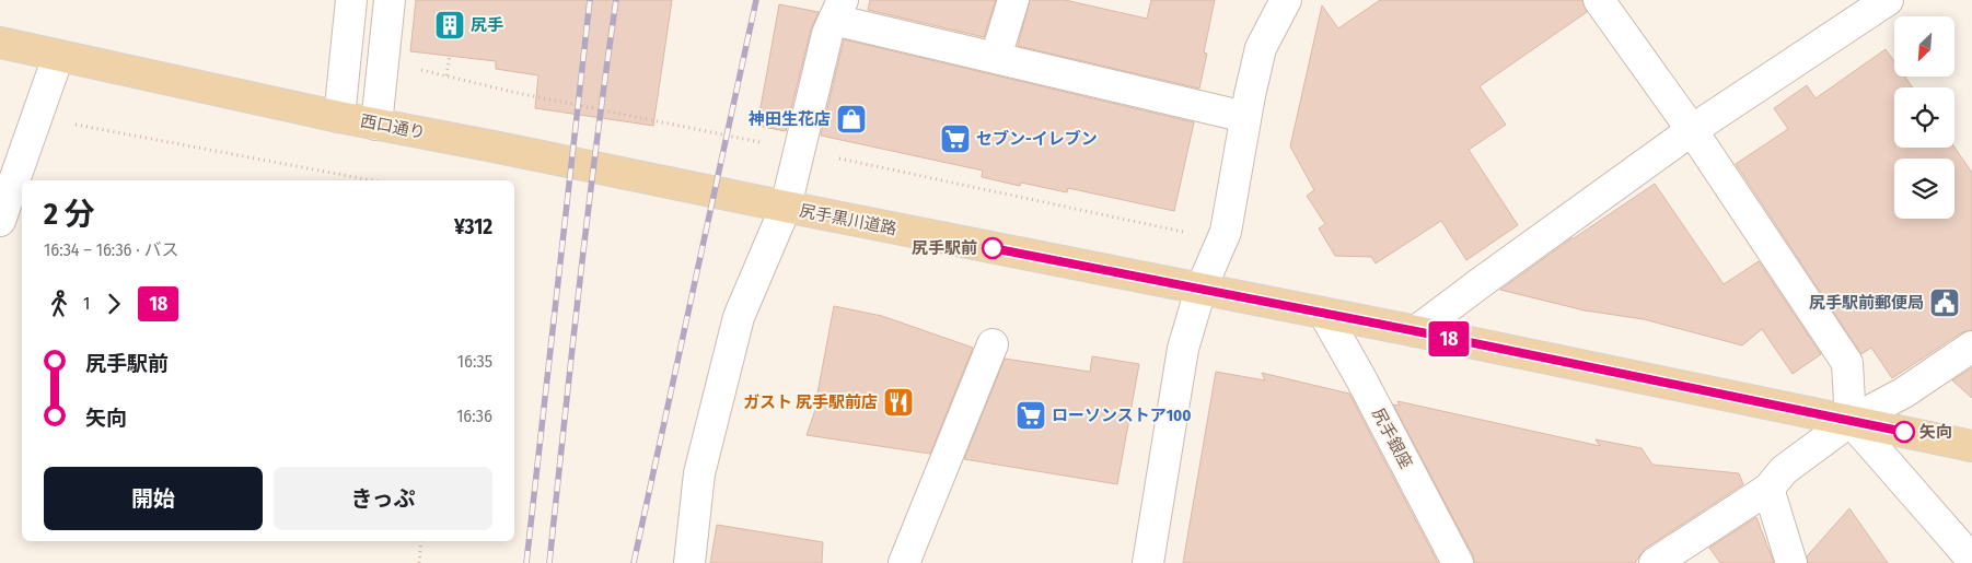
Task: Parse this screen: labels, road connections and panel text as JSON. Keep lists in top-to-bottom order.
{
  "streets": {
    "main road": ["西口通り", "尻手黒川道路"],
    "street": ["尻手銀座"]
  },
  "crossings": [
    ["西口通り", "尻手黒川道路"],
    ["尻手黒川道路", "尻手銀座"]
  ],
  "places": {
    "building": ["尻手"],
    "shop": ["神田生花店"],
    "supermarket": ["セブン-イレブン", "ローソンストア100"],
    "other": ["尻手駅前", "矢向"],
    "public building": ["尻手駅前郵便局"],
    "restaurant": ["ガスト 尻手駅前店"]
  },
  "lines": ["bus line 18"],
  "north": "bottom left",
  "page": {
    "on_map": "18",
    "heading": ["2 分", "16:34 – 16:36 · バス", "¥312"],
    "legs": ["1", "18"],
    "list": [
      {
        "name": "尻手駅前",
        "value": "16:35"
      },
      {
        "name": "矢向",
        "value": "16:36"
      }
    ],
    "buttons": ["開始", "きっぷ"]
  }
}
